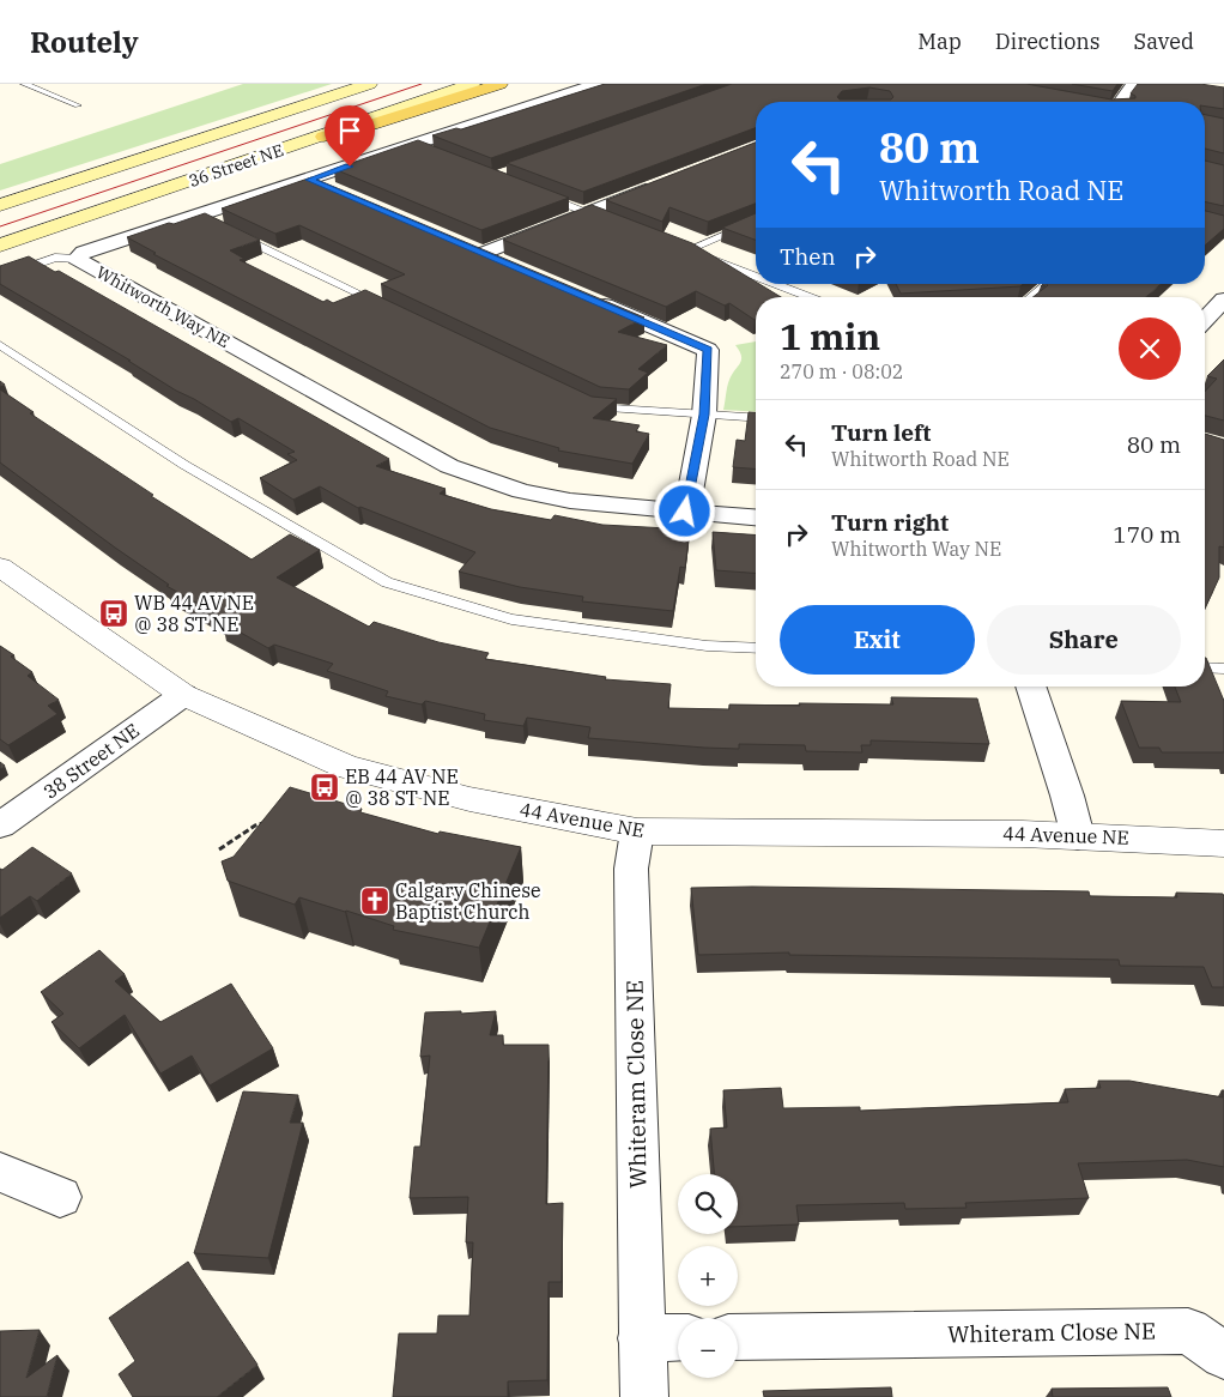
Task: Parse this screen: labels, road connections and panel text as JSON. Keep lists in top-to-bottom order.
{
  "streets": {
    "main road": ["36 Street NE"],
    "street": [
      "Whitworth Way NE",
      "38 Street NE",
      "44 Avenue NE",
      "Whiteram Close NE"
    ]
  },
  "crossings": [
    ["38 Street NE", "44 Avenue NE"],
    ["44 Avenue NE", "Whiteram Close NE"]
  ],
  "places": {
    "bus stop": ["WB 44 AV NE @ 38 ST NE", "EB 44 AV NE @ 38 ST NE"],
    "church": ["Calgary Chinese Baptist Church"]
  },
  "page": {
    "header": "Routely",
    "nav": ["Map", "Directions", "Saved"],
    "turn": ["80 m", "Whitworth Road NE"],
    "then": "Then",
    "heading": ["1 min", "270 m · 08:02"],
    "list": [
      {
        "name": "Turn left",
        "note": "Whitworth Road NE",
        "value": "80 m"
      },
      {
        "name": "Turn right",
        "note": "Whitworth Way NE",
        "value": "170 m"
      }
    ],
    "buttons": ["Exit", "Share"],
    "map_buttons": ["+", "−"]
  }
}
